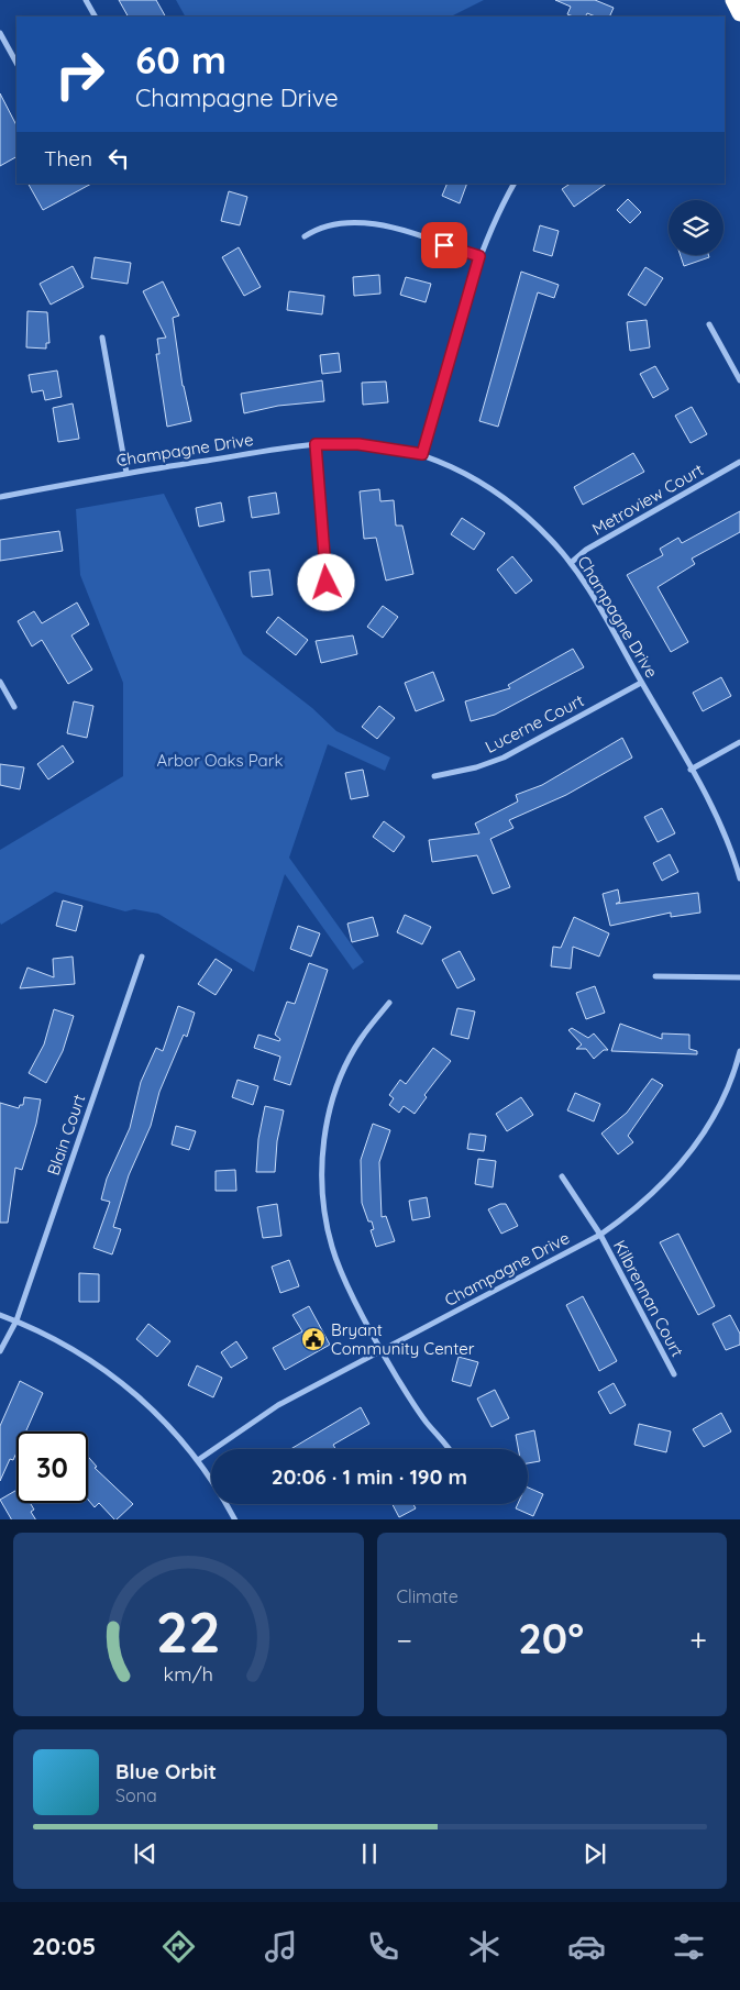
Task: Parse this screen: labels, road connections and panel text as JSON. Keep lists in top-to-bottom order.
{
  "streets": {
    "street": [
      "Champagne Drive",
      "Metroview Court",
      "Lucerne Court",
      "Blain Court",
      "Kilbrennan Court"
    ]
  },
  "crossings": [
    ["Champagne Drive", "Metroview Court"],
    ["Champagne Drive", "Lucerne Court"],
    ["Champagne Drive", "Kilbrennan Court"]
  ],
  "parks": ["Arbor Oaks Park"],
  "places": {
    "public building": ["Bryant Community Center"]
  },
  "page": {
    "turn": ["60 m", "Champagne Drive"],
    "then": "Then",
    "limit": "30",
    "trip": "20:06 · 1 min · 190 m",
    "tile": "Climate",
    "heat": ["−", "20°", "+"],
    "song": ["Blue Orbit", "Sona"],
    "tabs": "20:05",
    "gauge": ["22", "km/h"]
  }
}
